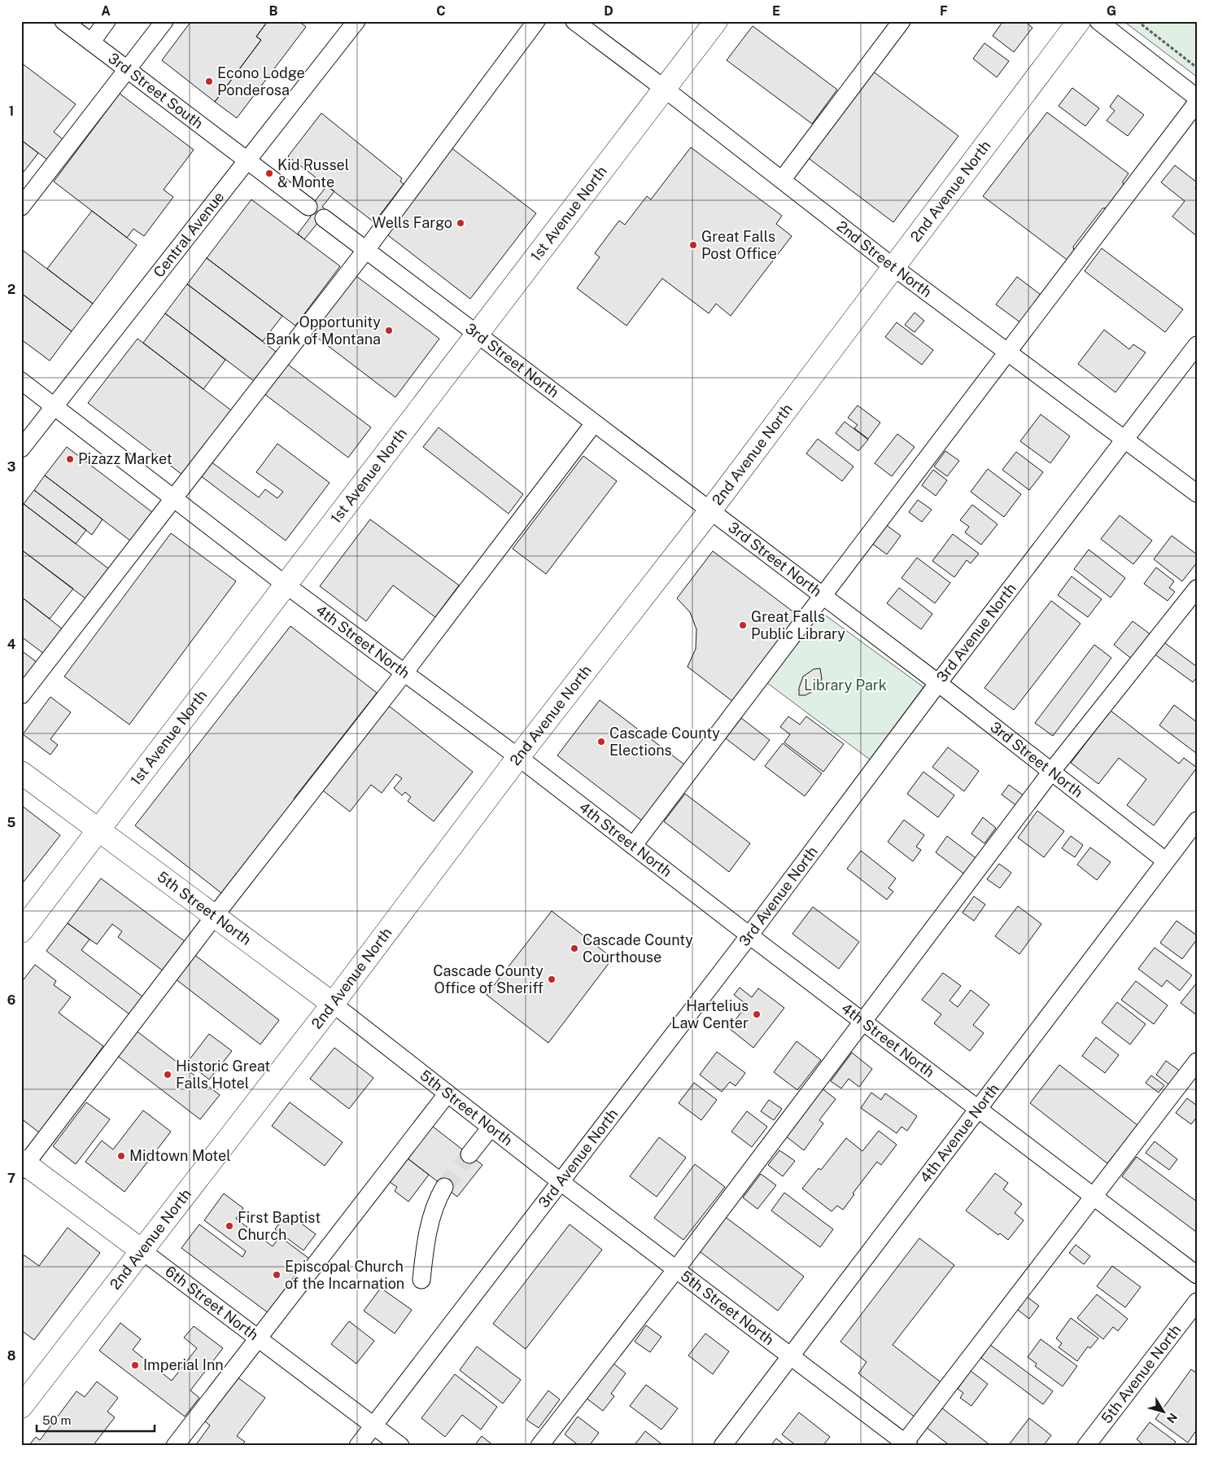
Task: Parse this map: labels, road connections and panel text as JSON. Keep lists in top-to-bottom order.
{
  "streets": {
    "main road": [
      "2nd Avenue North",
      "1st Avenue North",
      "5th Street North",
      "6th Street North"
    ],
    "street": [
      "3rd Street South",
      "Central Avenue",
      "2nd Street North",
      "3rd Street North",
      "3rd Avenue North",
      "4th Street North",
      "4th Avenue North",
      "5th Avenue North"
    ]
  },
  "crossings": [
    ["3rd Street South", "Central Avenue"],
    ["2nd Avenue North", "2nd Street North"],
    ["2nd Avenue North", "3rd Street North"],
    ["2nd Avenue North", "4th Street North"],
    ["2nd Avenue North", "5th Street North"],
    ["2nd Avenue North", "6th Street North"],
    ["1st Avenue North", "2nd Street North"],
    ["1st Avenue North", "3rd Street North"],
    ["1st Avenue North", "4th Street North"],
    ["1st Avenue North", "5th Street North"],
    ["Central Avenue", "4th Street North"],
    ["2nd Street North", "3rd Avenue North"],
    ["3rd Street North", "3rd Avenue North"],
    ["3rd Street North", "4th Avenue North"],
    ["3rd Avenue North", "4th Street North"],
    ["3rd Avenue North", "5th Street North"],
    ["3rd Avenue North", "6th Street North"],
    ["4th Street North", "4th Avenue North"],
    ["5th Street North", "4th Avenue North"]
  ],
  "parks": ["Library Park"],
  "places": [
    "Econo Lodge Ponderosa",
    "Kid Russel & Monte",
    "Wells Fargo",
    "Great Falls Post Office",
    "Opportunity Bank of Montana",
    "Pizazz Market",
    "Great Falls Public Library",
    "Cascade County Elections",
    "Cascade County Courthouse",
    "Cascade County Office of Sheriff",
    "Hartelius Law Center",
    "Historic Great Falls Hotel",
    "Midtown Motel",
    "First Baptist Church",
    "Episcopal Church of the Incarnation",
    "Imperial Inn"
  ],
  "scale_bar": "50 m",
  "north": "bottom right",
  "grid": {
    "columns": [
      "A",
      "B",
      "C",
      "D",
      "E",
      "F",
      "G"
    ],
    "rows": [
      "1",
      "2",
      "3",
      "4",
      "5",
      "6",
      "7",
      "8"
    ]
  }
}
